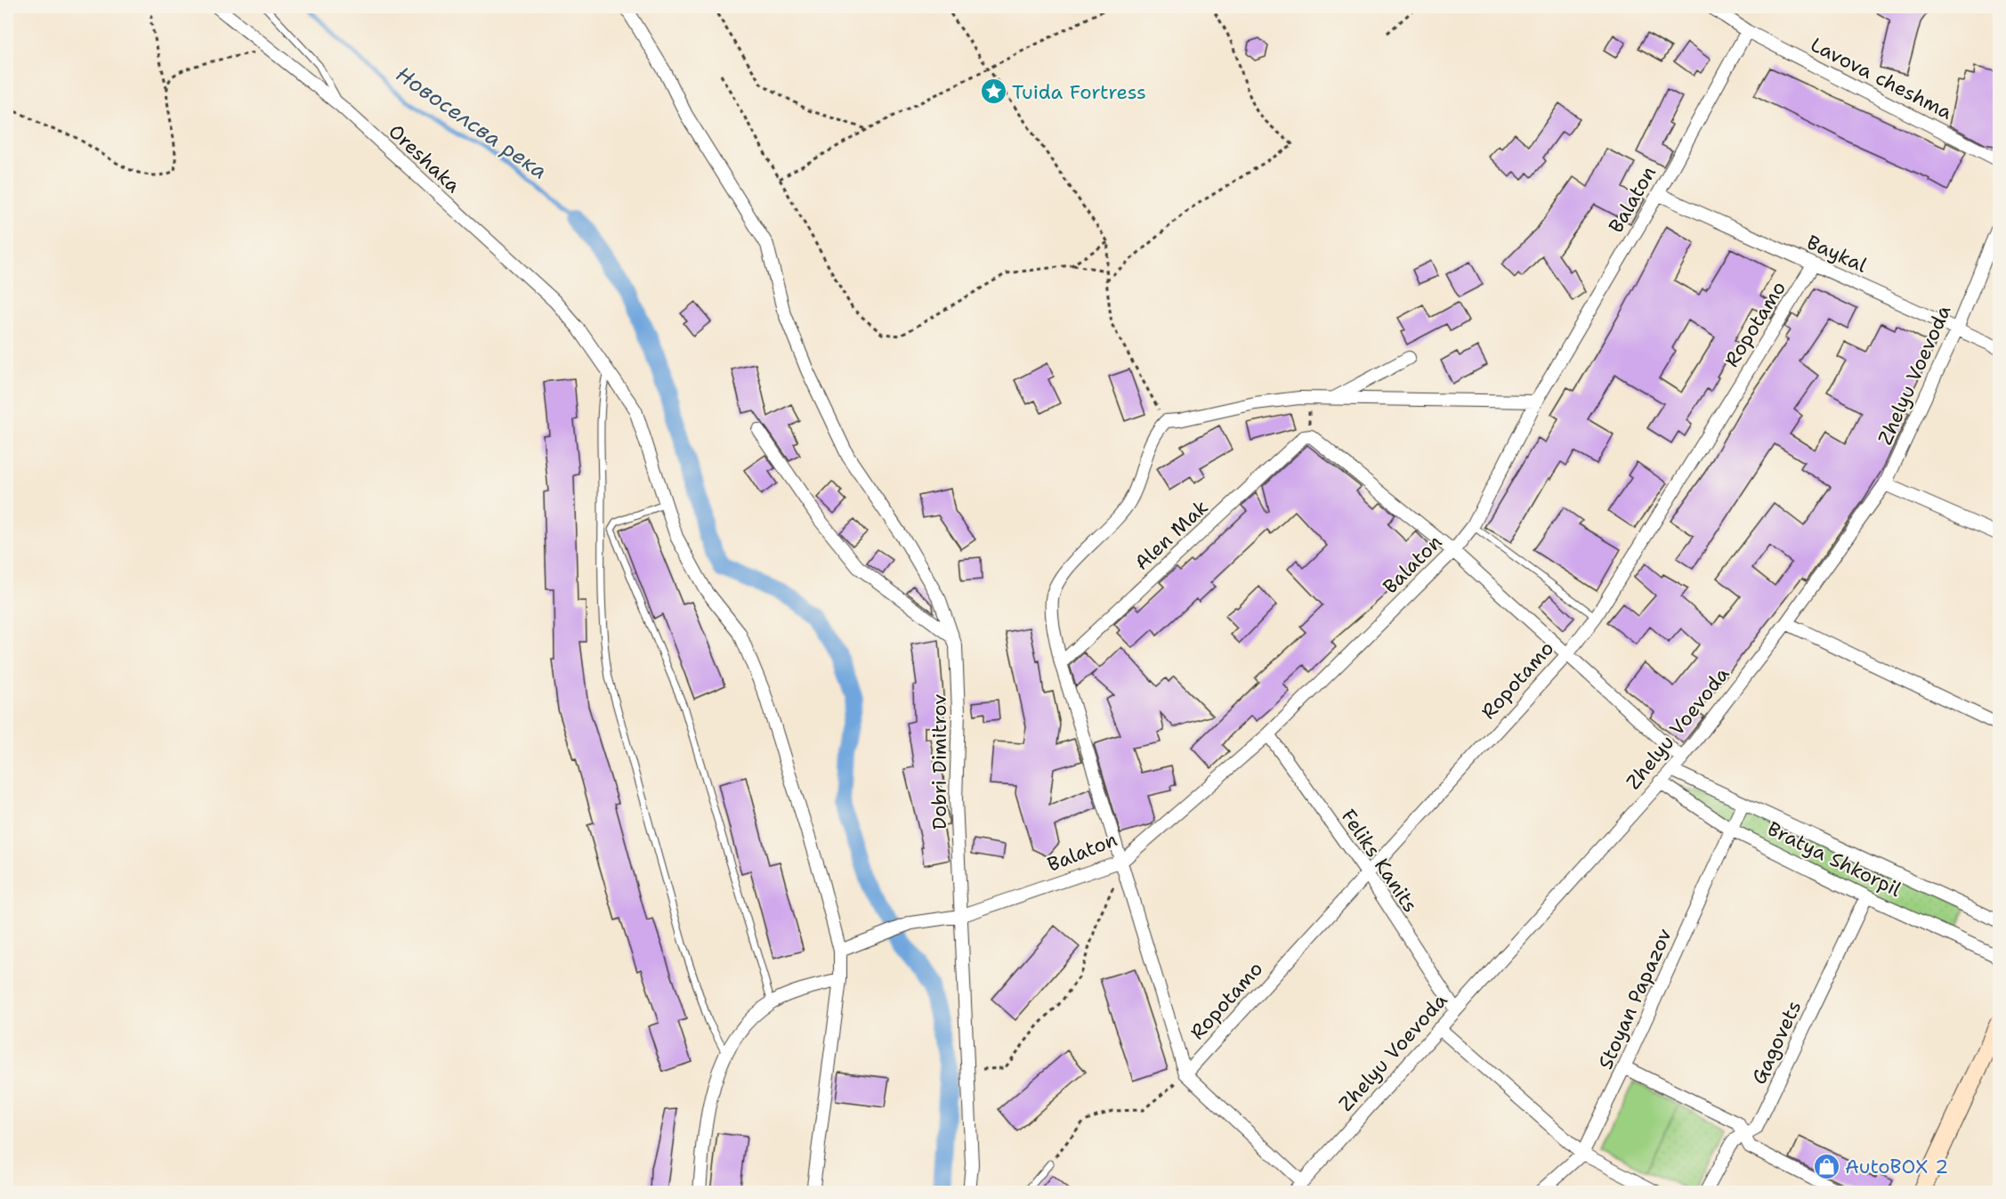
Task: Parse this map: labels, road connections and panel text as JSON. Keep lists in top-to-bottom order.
{
  "streets": {
    "street": [
      "Lavova cheshma",
      "Oreshaka",
      "Balaton",
      "Baykal",
      "Ropotamo",
      "Zhelyu Voevoda",
      "Alen Mak",
      "Dobri Dimitrov",
      "Bratya Shkorpil",
      "Feliks Kanits",
      "Stoyan Papazov",
      "Gagovets"
    ]
  },
  "crossings": [
    ["Lavova cheshma", "Balaton"],
    ["Oreshaka", "Balaton"],
    ["Balaton", "Baykal"],
    ["Balaton", "Dobri Dimitrov"],
    ["Balaton", "Feliks Kanits"],
    ["Baykal", "Ropotamo"],
    ["Baykal", "Zhelyu Voevoda"],
    ["Ropotamo", "Feliks Kanits"],
    ["Zhelyu Voevoda", "Bratya Shkorpil"],
    ["Zhelyu Voevoda", "Feliks Kanits"],
    ["Bratya Shkorpil", "Stoyan Papazov"],
    ["Bratya Shkorpil", "Gagovets"]
  ],
  "water": ["Новоселсва река"],
  "places": {
    "place": ["Tuida Fortress"],
    "shop": ["AutoBOX 2"]
  }
}
